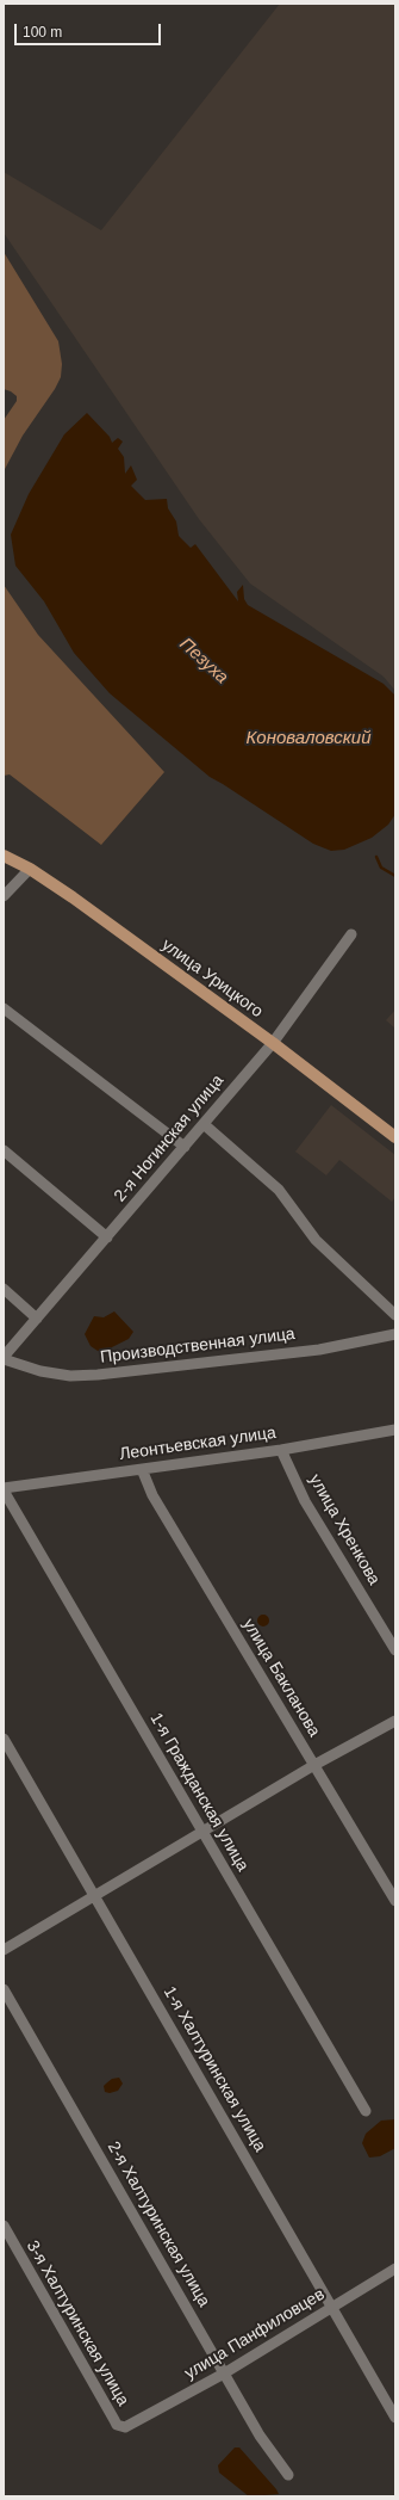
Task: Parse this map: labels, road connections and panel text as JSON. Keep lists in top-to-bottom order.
{
  "streets": {
    "main road": ["улица Урицкого"],
    "street": [
      "2-я Ногинская улица",
      "Производственная улица",
      "Леонтьевская улица",
      "улица Хренкова",
      "улица Бакланова",
      "1-я Гражданская улица",
      "1-я Халтуринская улица",
      "2-я Халтуринская улица",
      "3-я Халтуринская улица",
      "улица Панфиловцев"
    ]
  },
  "crossings": [
    ["улица Урицкого", "2-я Ногинская улица"],
    ["2-я Ногинская улица", "Производственная улица"],
    ["Леонтьевская улица", "улица Хренкова"],
    ["Леонтьевская улица", "улица Бакланова"],
    ["Леонтьевская улица", "1-я Гражданская улица"],
    ["1-я Халтуринская улица", "улица Панфиловцев"],
    ["2-я Халтуринская улица", "улица Панфиловцев"],
    ["3-я Халтуринская улица", "улица Панфиловцев"]
  ],
  "water": ["Пезуха", "Коноваловский"],
  "scale_bar": "100 m"
}
